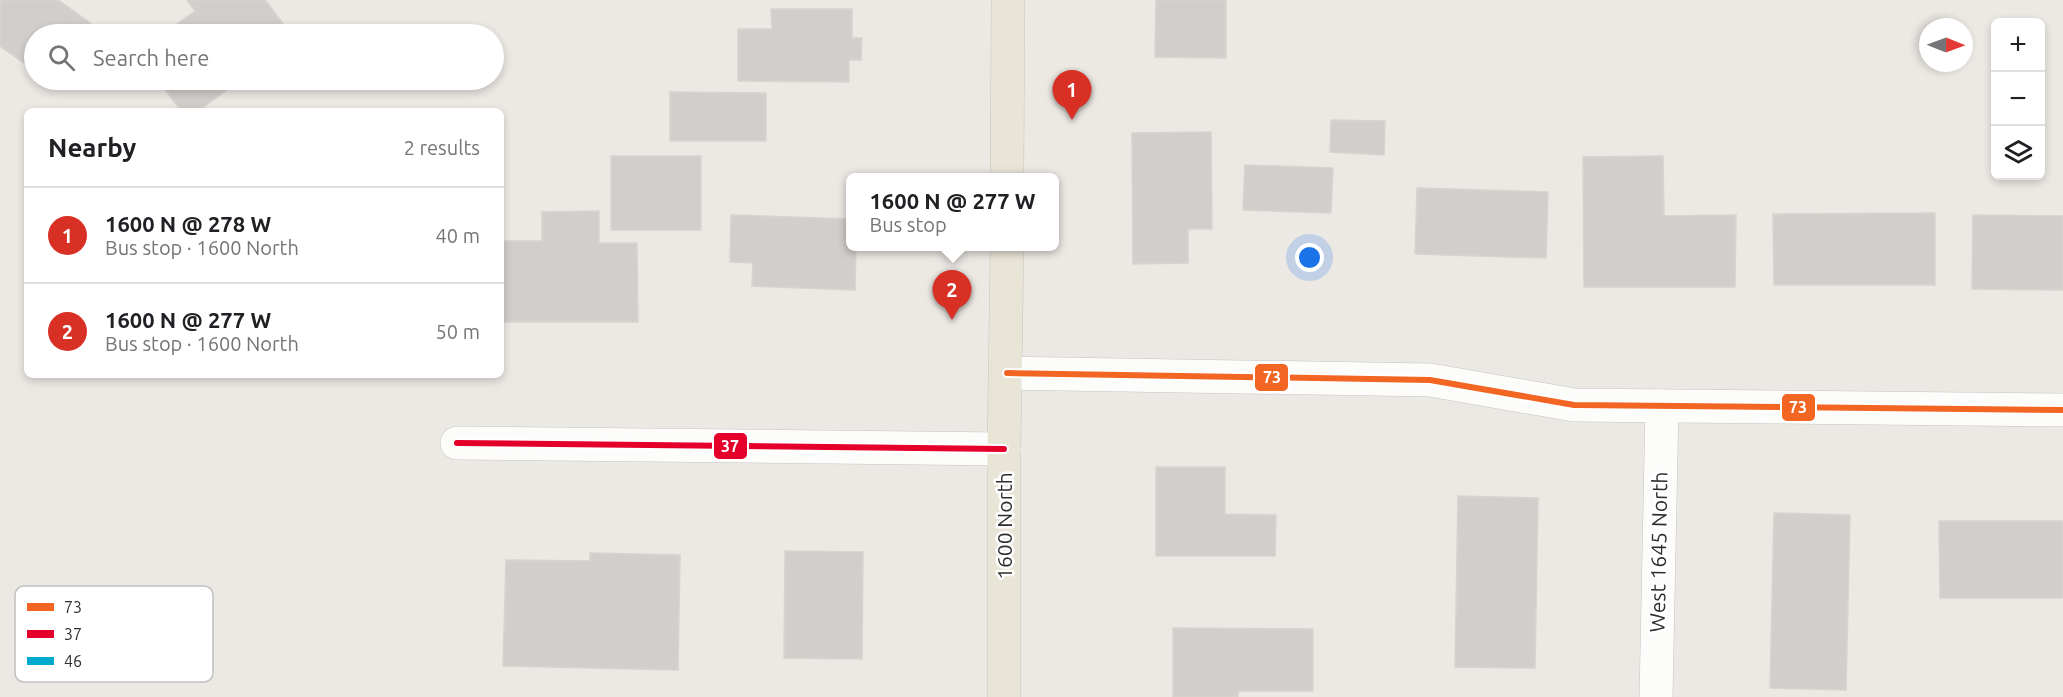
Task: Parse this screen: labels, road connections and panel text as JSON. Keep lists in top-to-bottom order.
{
  "streets": {
    "main road": ["1600 North"],
    "street": ["West 1645 North"]
  },
  "lines": ["transit line 73", "transit line 37"],
  "legend": ["73", "37", "46"],
  "north": "right",
  "page": {
    "map_buttons": ["+", "−"],
    "search": "Search here",
    "pins": ["1", "2"],
    "heading": ["Nearby", "2 results"],
    "popup": ["1600 N @ 277 W", "Bus stop"],
    "list": [
      {
        "mark": "1",
        "name": "1600 N @ 278 W",
        "note": "Bus stop · 1600 North",
        "value": "40 m"
      },
      {
        "mark": "2",
        "name": "1600 N @ 277 W",
        "note": "Bus stop · 1600 North",
        "value": "50 m"
      }
    ]
  }
}
